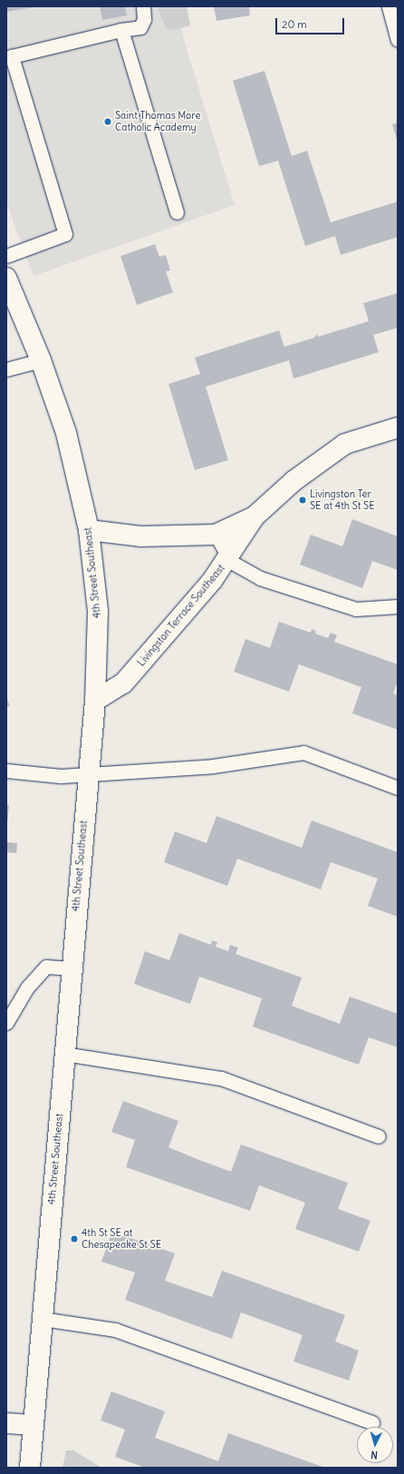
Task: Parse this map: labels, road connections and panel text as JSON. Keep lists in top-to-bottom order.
{
  "streets": {
    "street": ["4th Street Southeast", "Livingston Terrace Southeast"]
  },
  "crossings": [
    ["4th Street Southeast", "Livingston Terrace Southeast"]
  ],
  "places": ["Saint Thomas More Catholic Academy", "Livingston Ter SE at 4th St SE", "4th St SE at Chesapeake St SE"],
  "scale_bar": "20 m",
  "north": "bottom"
}
